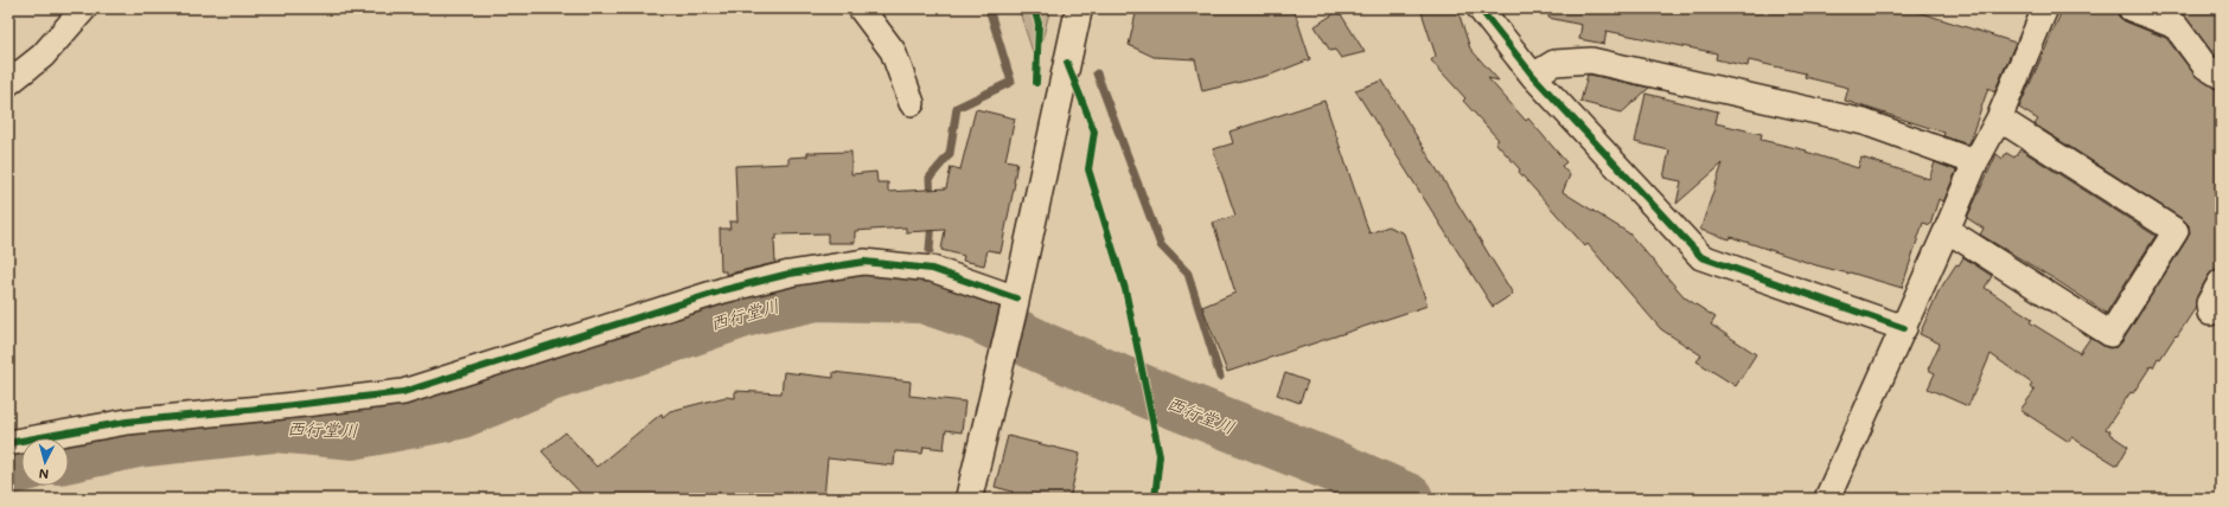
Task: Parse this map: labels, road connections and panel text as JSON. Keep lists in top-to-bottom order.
{
  "water": ["西行堂川"],
  "north": "bottom"
}
